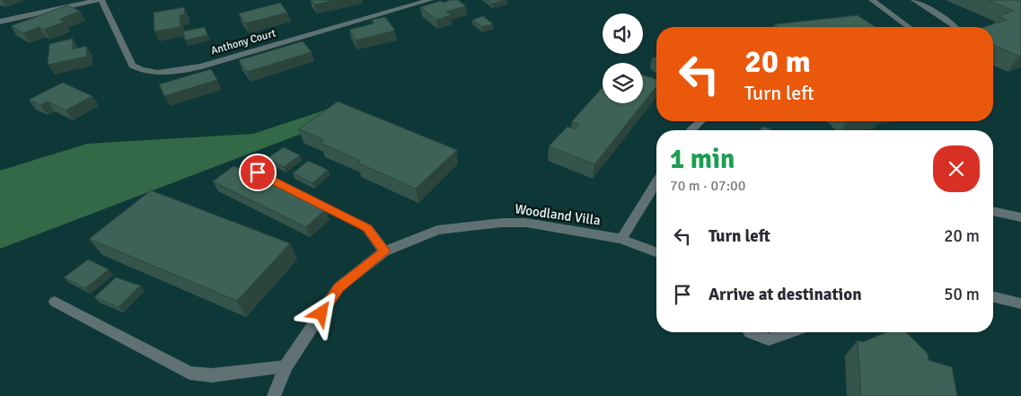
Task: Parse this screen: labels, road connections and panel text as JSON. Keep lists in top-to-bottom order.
{
  "streets": {
    "street": ["Anthony Court", "Woodland Villa"]
  },
  "page": {
    "turn": ["20 m", "Turn left"],
    "heading": ["1 min", "70 m · 07:00"],
    "list": [
      {
        "name": "Turn left",
        "value": "20 m"
      },
      {
        "name": "Arrive at destination",
        "value": "50 m"
      }
    ]
  }
}
